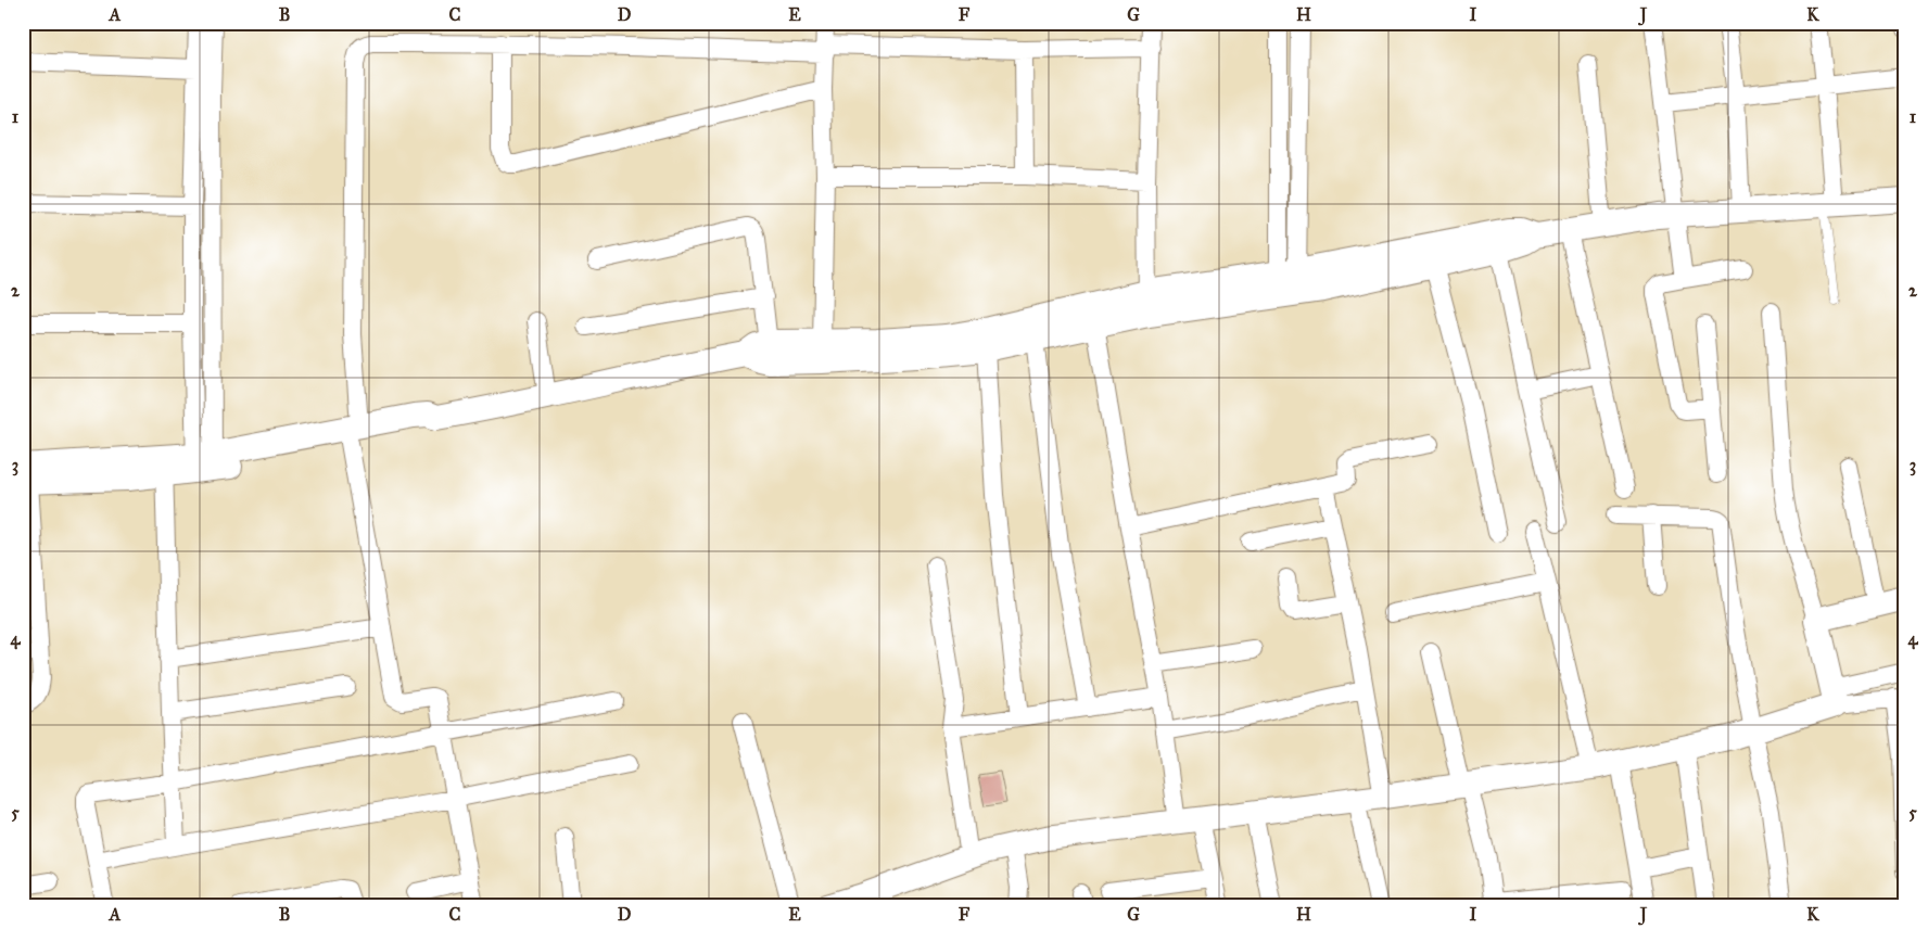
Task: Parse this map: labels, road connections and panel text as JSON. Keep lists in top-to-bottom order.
{
  "grid": {
    "columns": [
      "A",
      "B",
      "C",
      "D",
      "E",
      "F",
      "G",
      "H",
      "I",
      "J",
      "K"
    ],
    "rows": [
      "1",
      "2",
      "3",
      "4",
      "5"
    ]
  }
}
